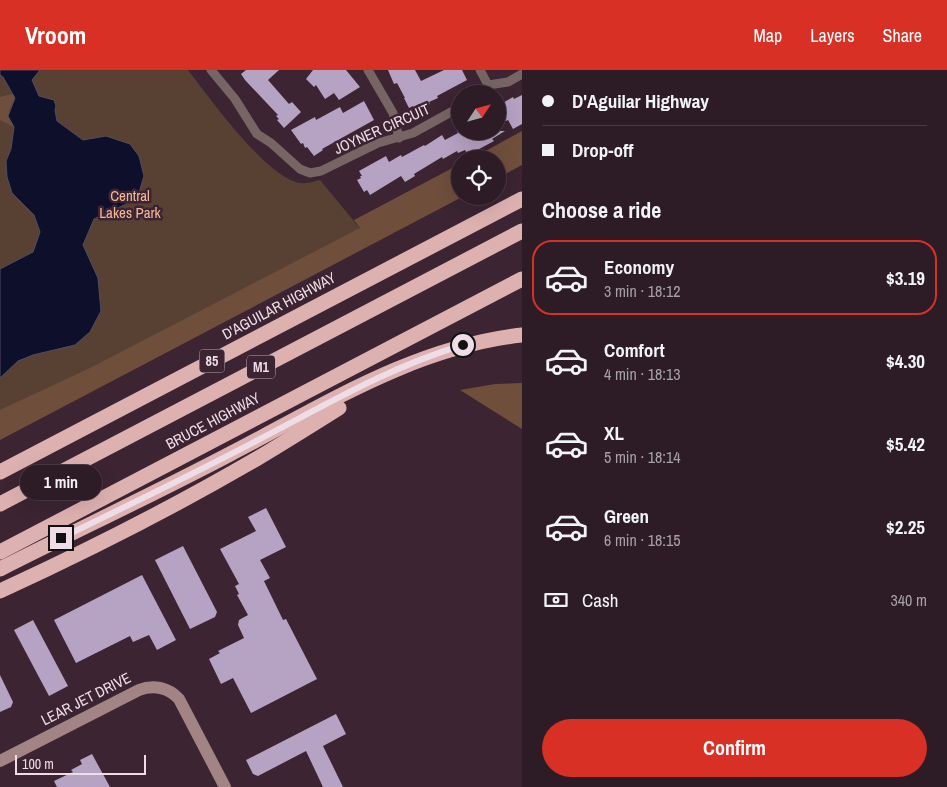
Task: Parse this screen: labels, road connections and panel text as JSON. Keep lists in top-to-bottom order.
{
  "streets": {
    "highway": [
      "D'AGUILAR HIGHWAY",
      "85",
      "M1",
      "BRUCE HIGHWAY"
    ],
    "street": ["JOYNER CIRCUIT", "LEAR JET DRIVE"]
  },
  "parks": ["Central Lakes Park"],
  "scale_bar": "100 m",
  "north": "top right",
  "page": {
    "header": "Vroom",
    "nav": ["Map", "Layers", "Share"],
    "banner": ["D'Aguilar Highway", "Drop-off"],
    "heading": "Choose a ride",
    "list": [
      {
        "name": "Economy",
        "note": "3 min · 18:12",
        "value": "$3.19"
      },
      {
        "name": "Comfort",
        "note": "4 min · 18:13",
        "value": "$4.30"
      },
      {
        "name": "XL",
        "note": "5 min · 18:14",
        "value": "$5.42"
      },
      {
        "name": "Green",
        "note": "6 min · 18:15",
        "value": "$2.25"
      }
    ],
    "bubble": "1 min",
    "pay": ["Cash", "340 m"],
    "buttons": "Confirm",
    "scale": "100 m"
  }
}
